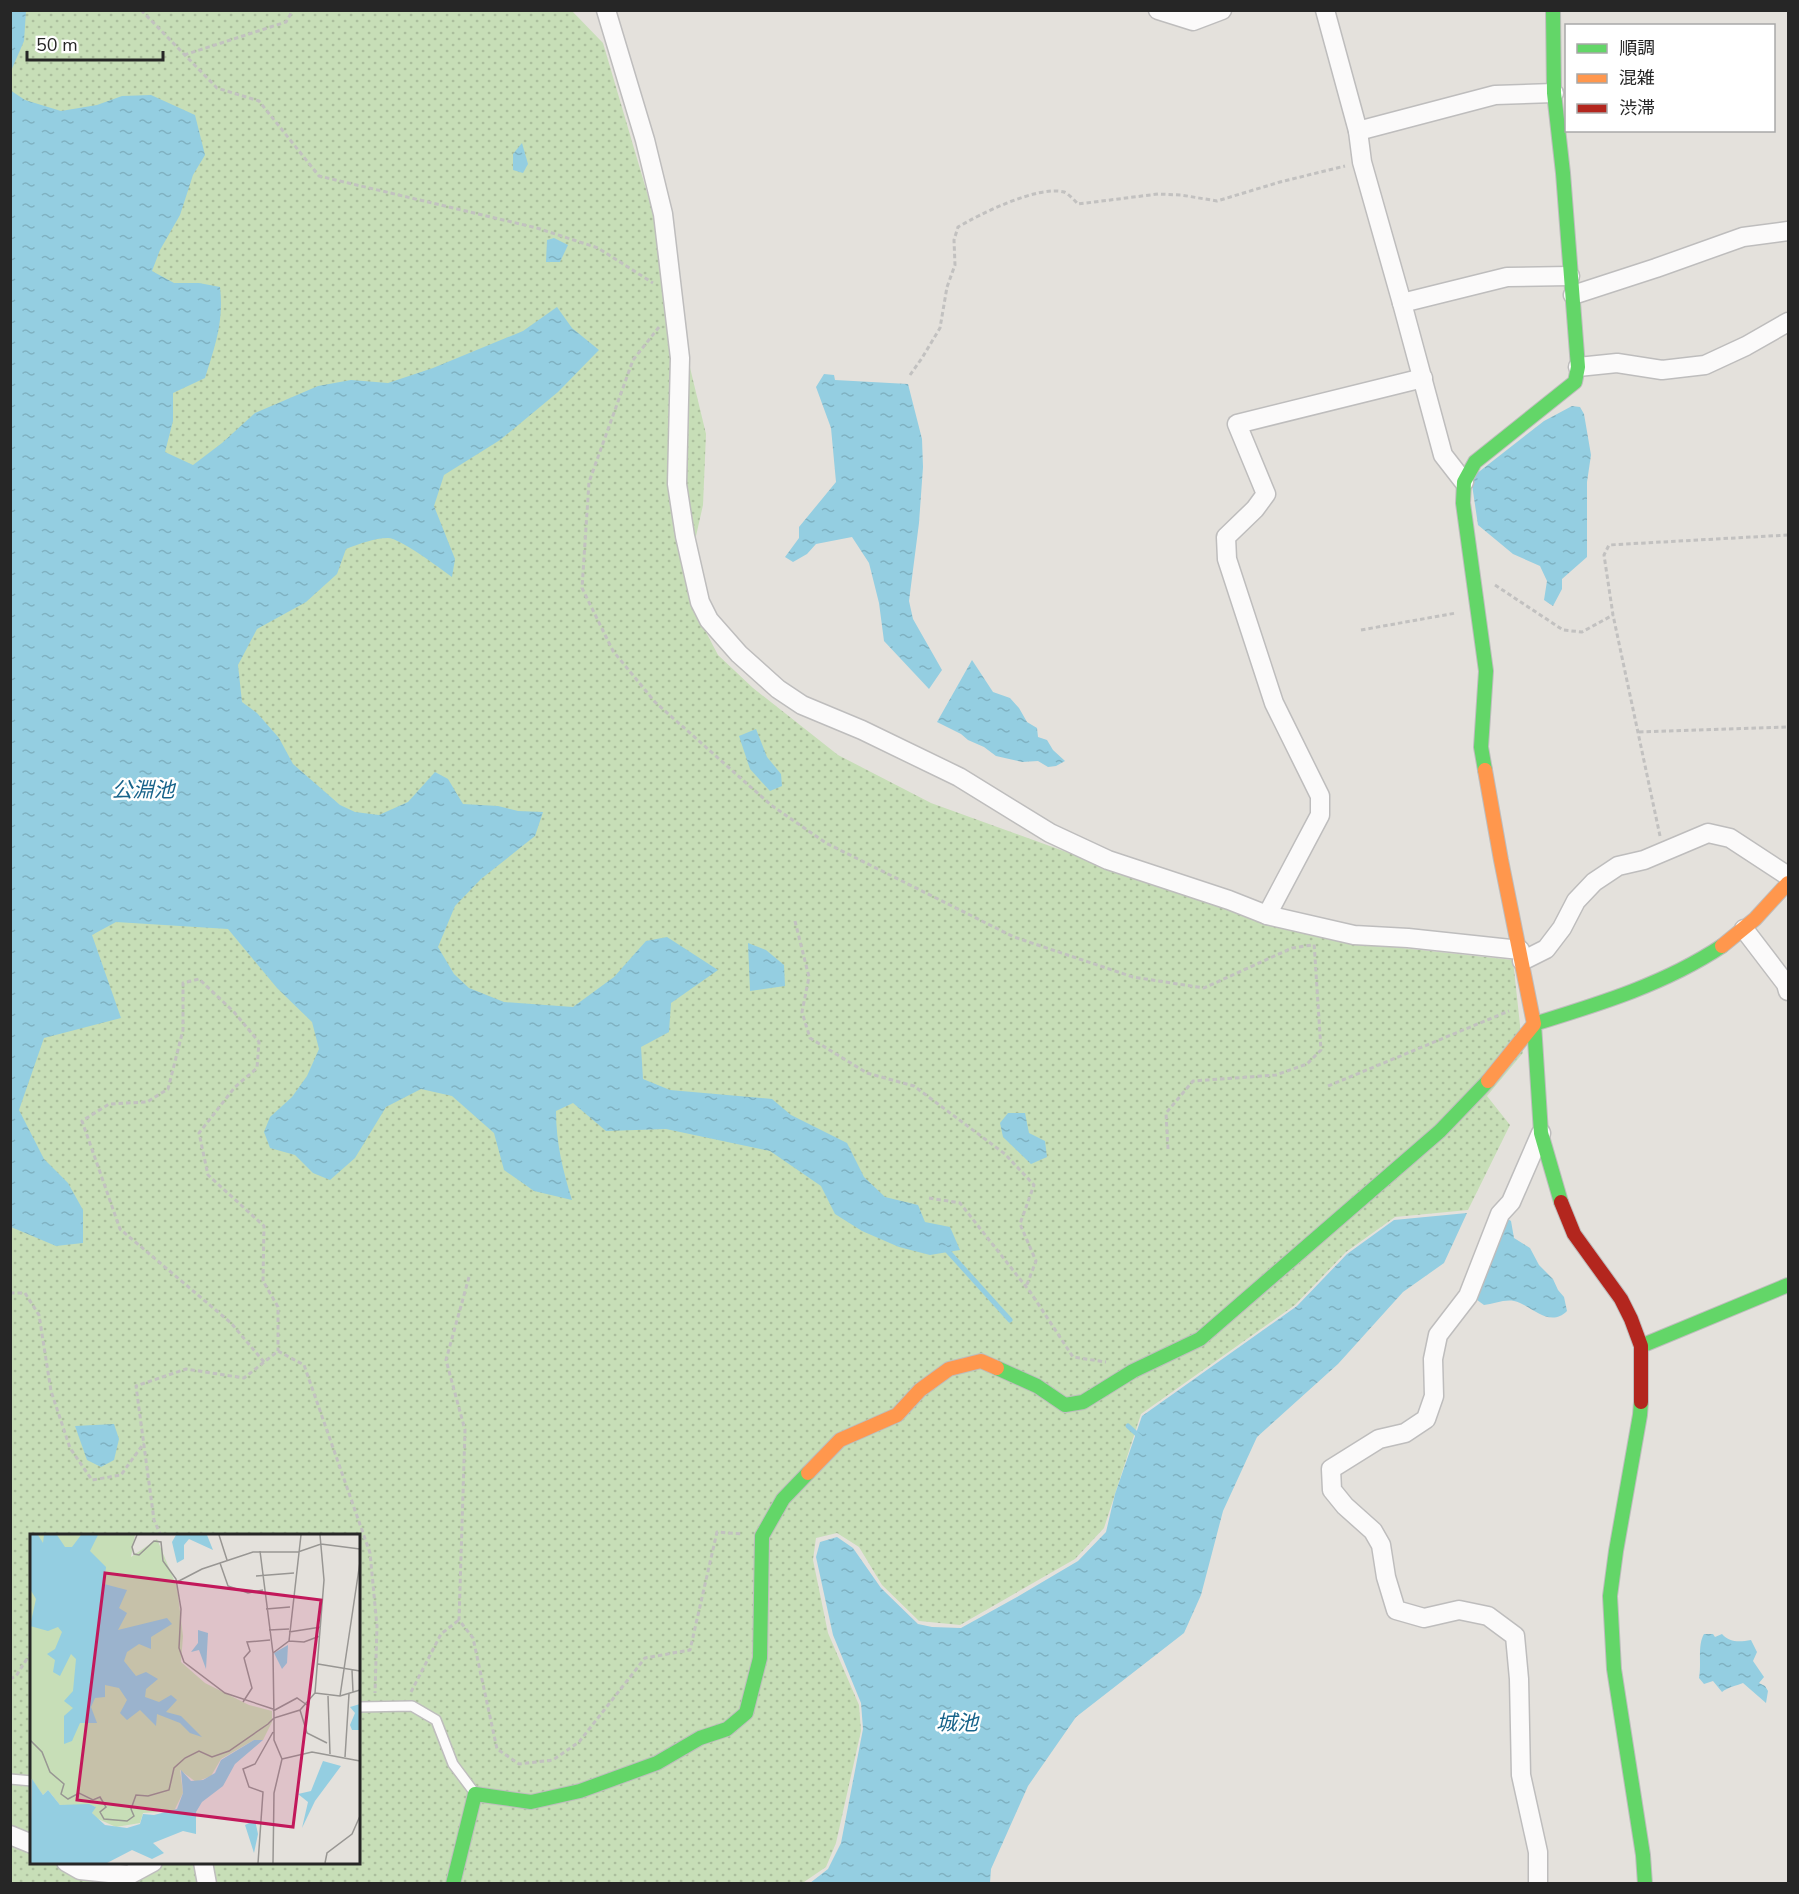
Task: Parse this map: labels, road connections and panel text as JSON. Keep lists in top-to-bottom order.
{
  "water": ["公淵池", "城池"],
  "legend": ["順調", "混雑", "渋滞"],
  "scale_bar": "50 m"
}
